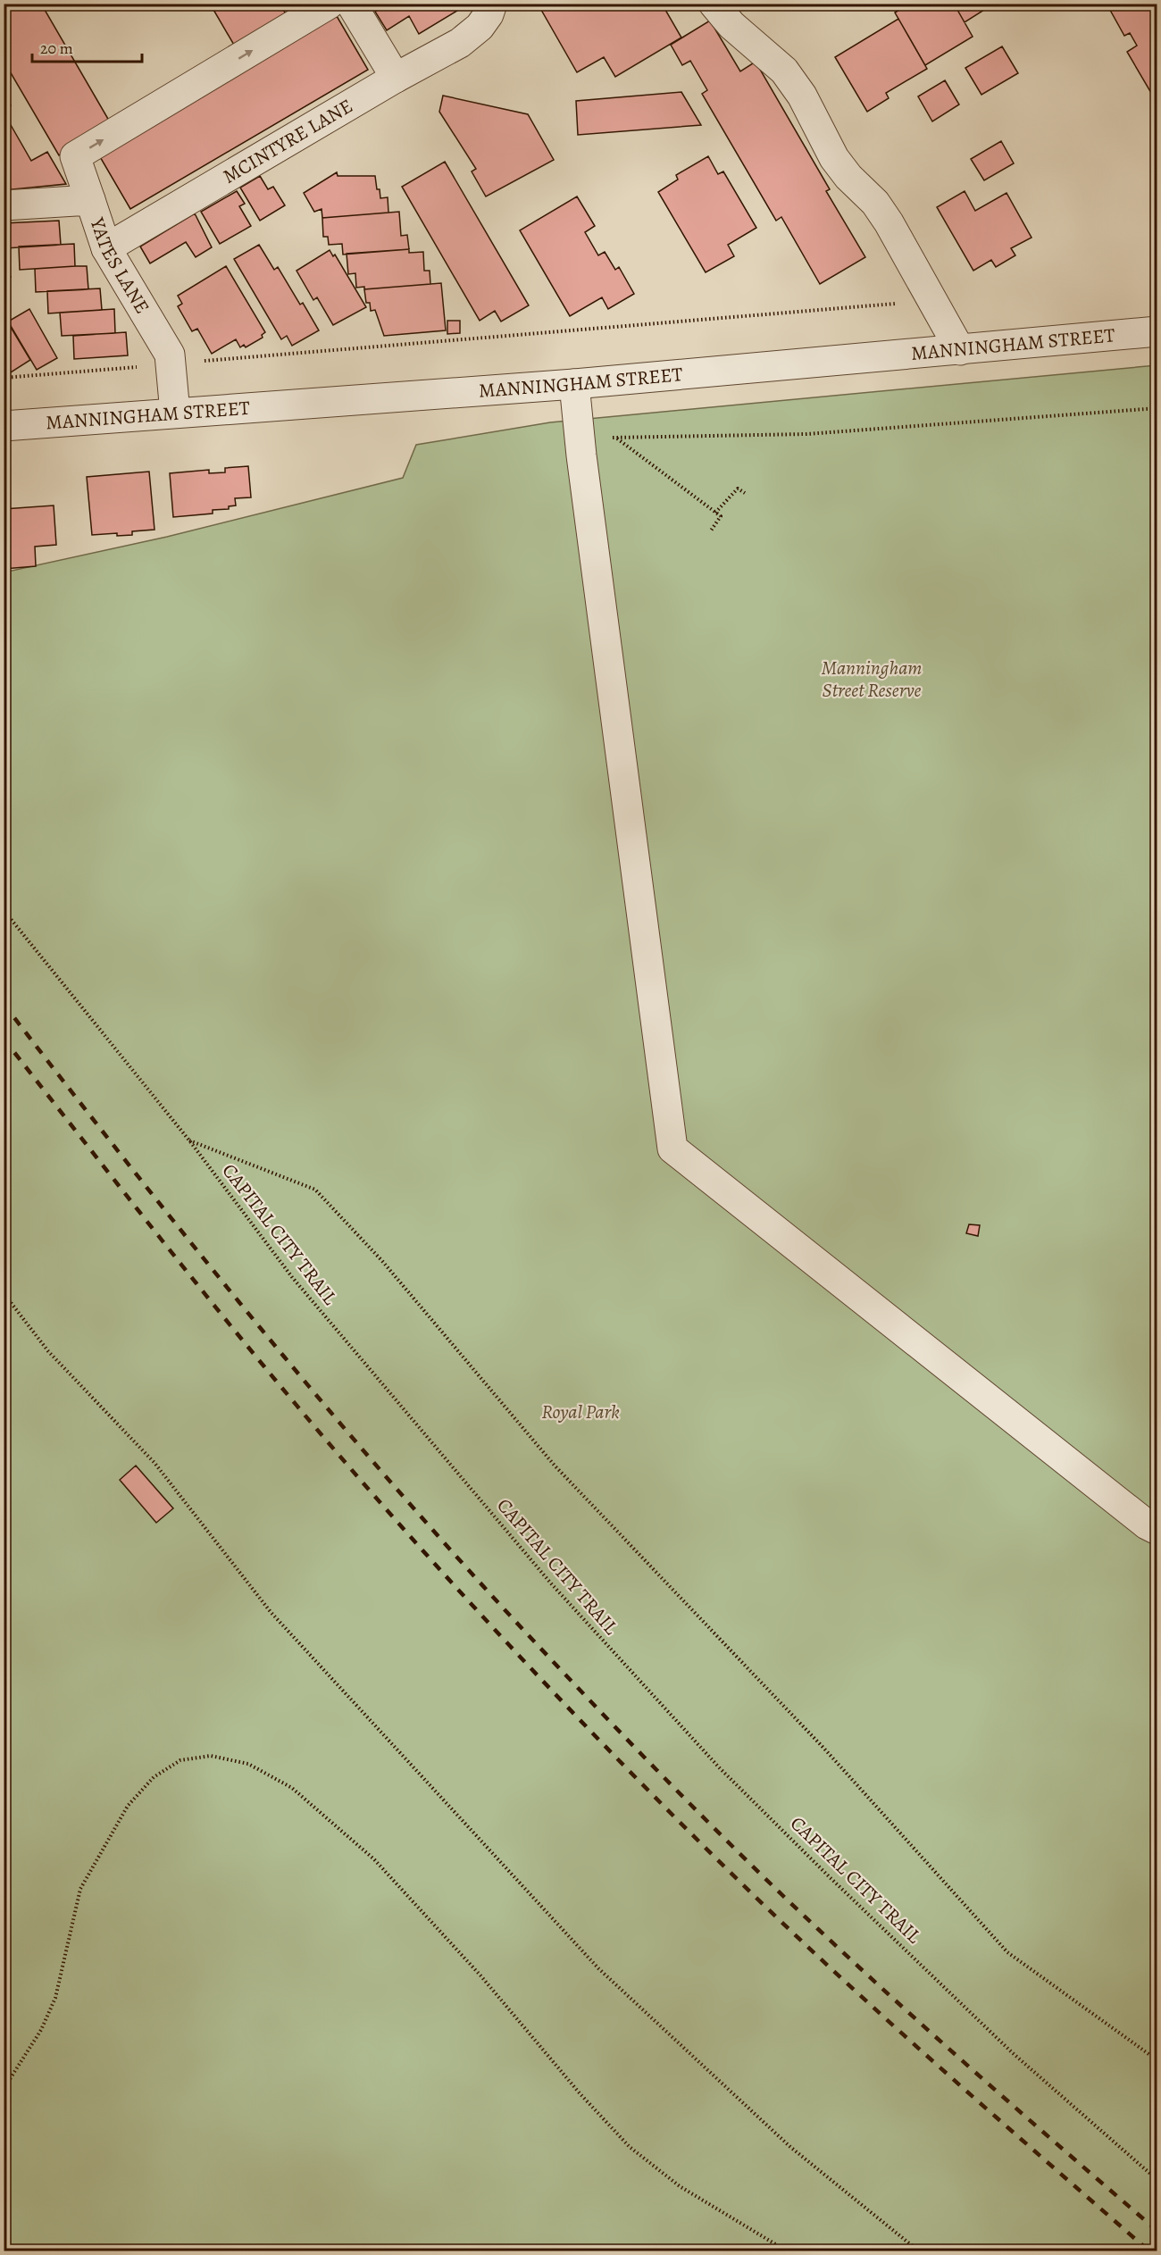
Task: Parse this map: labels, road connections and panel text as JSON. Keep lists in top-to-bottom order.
{
  "streets": {
    "street": ["MCINTYRE LANE", "YATES LANE", "MANNINGHAM STREET"],
    "path": ["CAPITAL CITY TRAIL"]
  },
  "crossings": [
    ["MCINTYRE LANE", "YATES LANE"],
    ["YATES LANE", "MANNINGHAM STREET"]
  ],
  "parks": ["Manningham Street Reserve", "Royal Park"],
  "scale_bar": "20 m"
}
